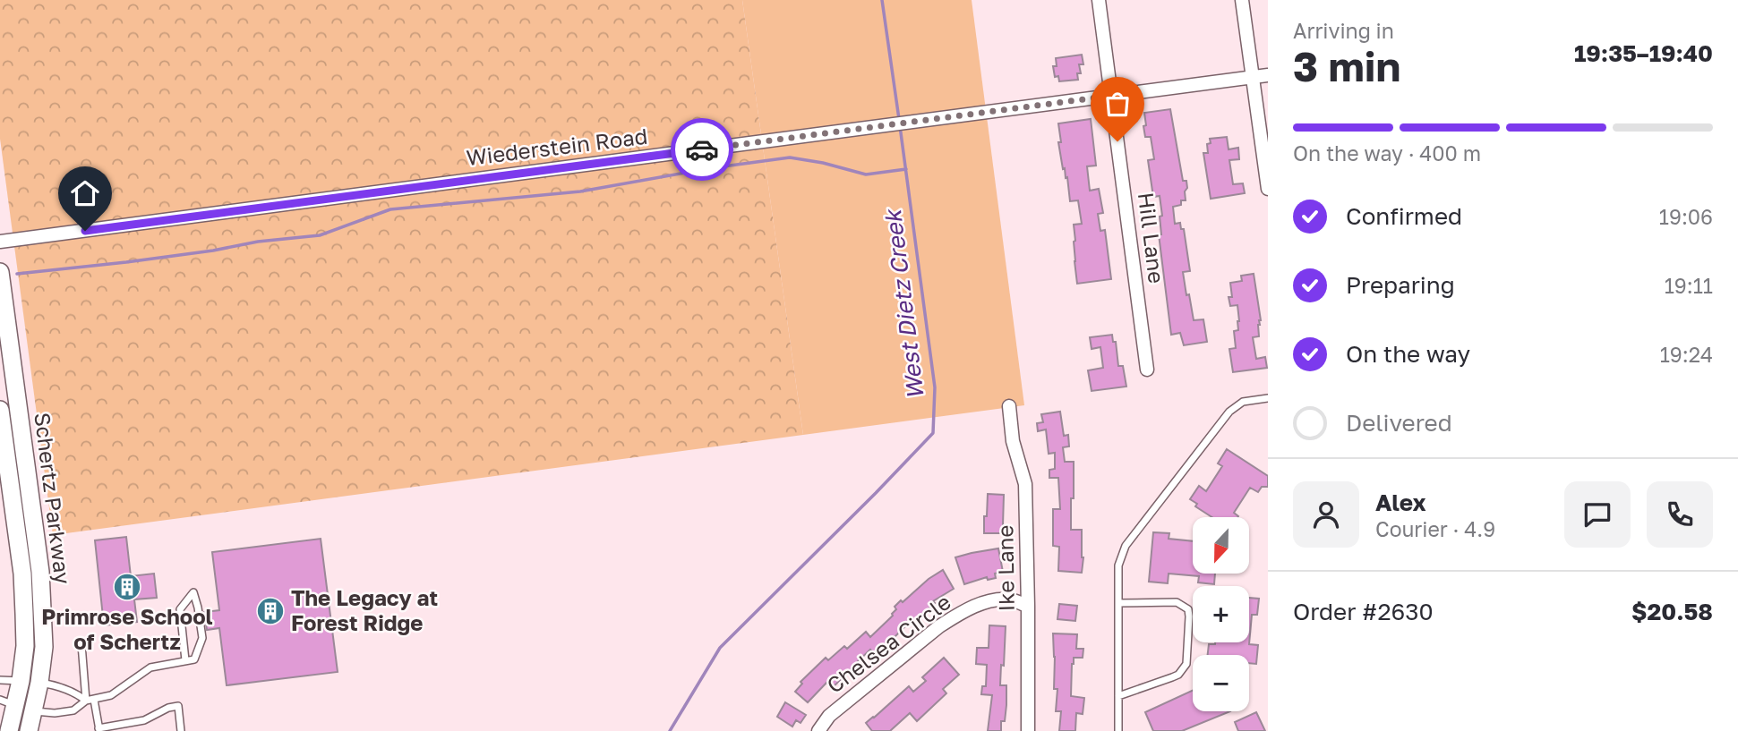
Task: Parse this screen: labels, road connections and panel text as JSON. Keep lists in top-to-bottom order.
{
  "streets": {
    "main road": ["Schertz Parkway"],
    "street": [
      "Wiederstein Road",
      "Hill Lane",
      "Ike Lane",
      "Chelsea Circle"
    ]
  },
  "crossings": [
    ["Wiederstein Road", "Hill Lane"],
    ["Ike Lane", "Chelsea Circle"]
  ],
  "water": ["West Dietz Creek"],
  "places": {
    "building": ["Primrose School of Schertz", "The Legacy at Forest Ridge"]
  },
  "north": "bottom",
  "page": {
    "heading": ["3 min", "Arriving in", "19:35–19:40"],
    "panel": [
      "Alex",
      "Courier · 4.9",
      "Order #2630",
      "$20.58"
    ],
    "bar": "On the way · 400 m",
    "list": [
      ["Confirmed", "19:06"],
      ["Preparing", "19:11"],
      ["On the way", "19:24"],
      "Delivered"
    ],
    "map_buttons": ["+", "−"]
  }
}
